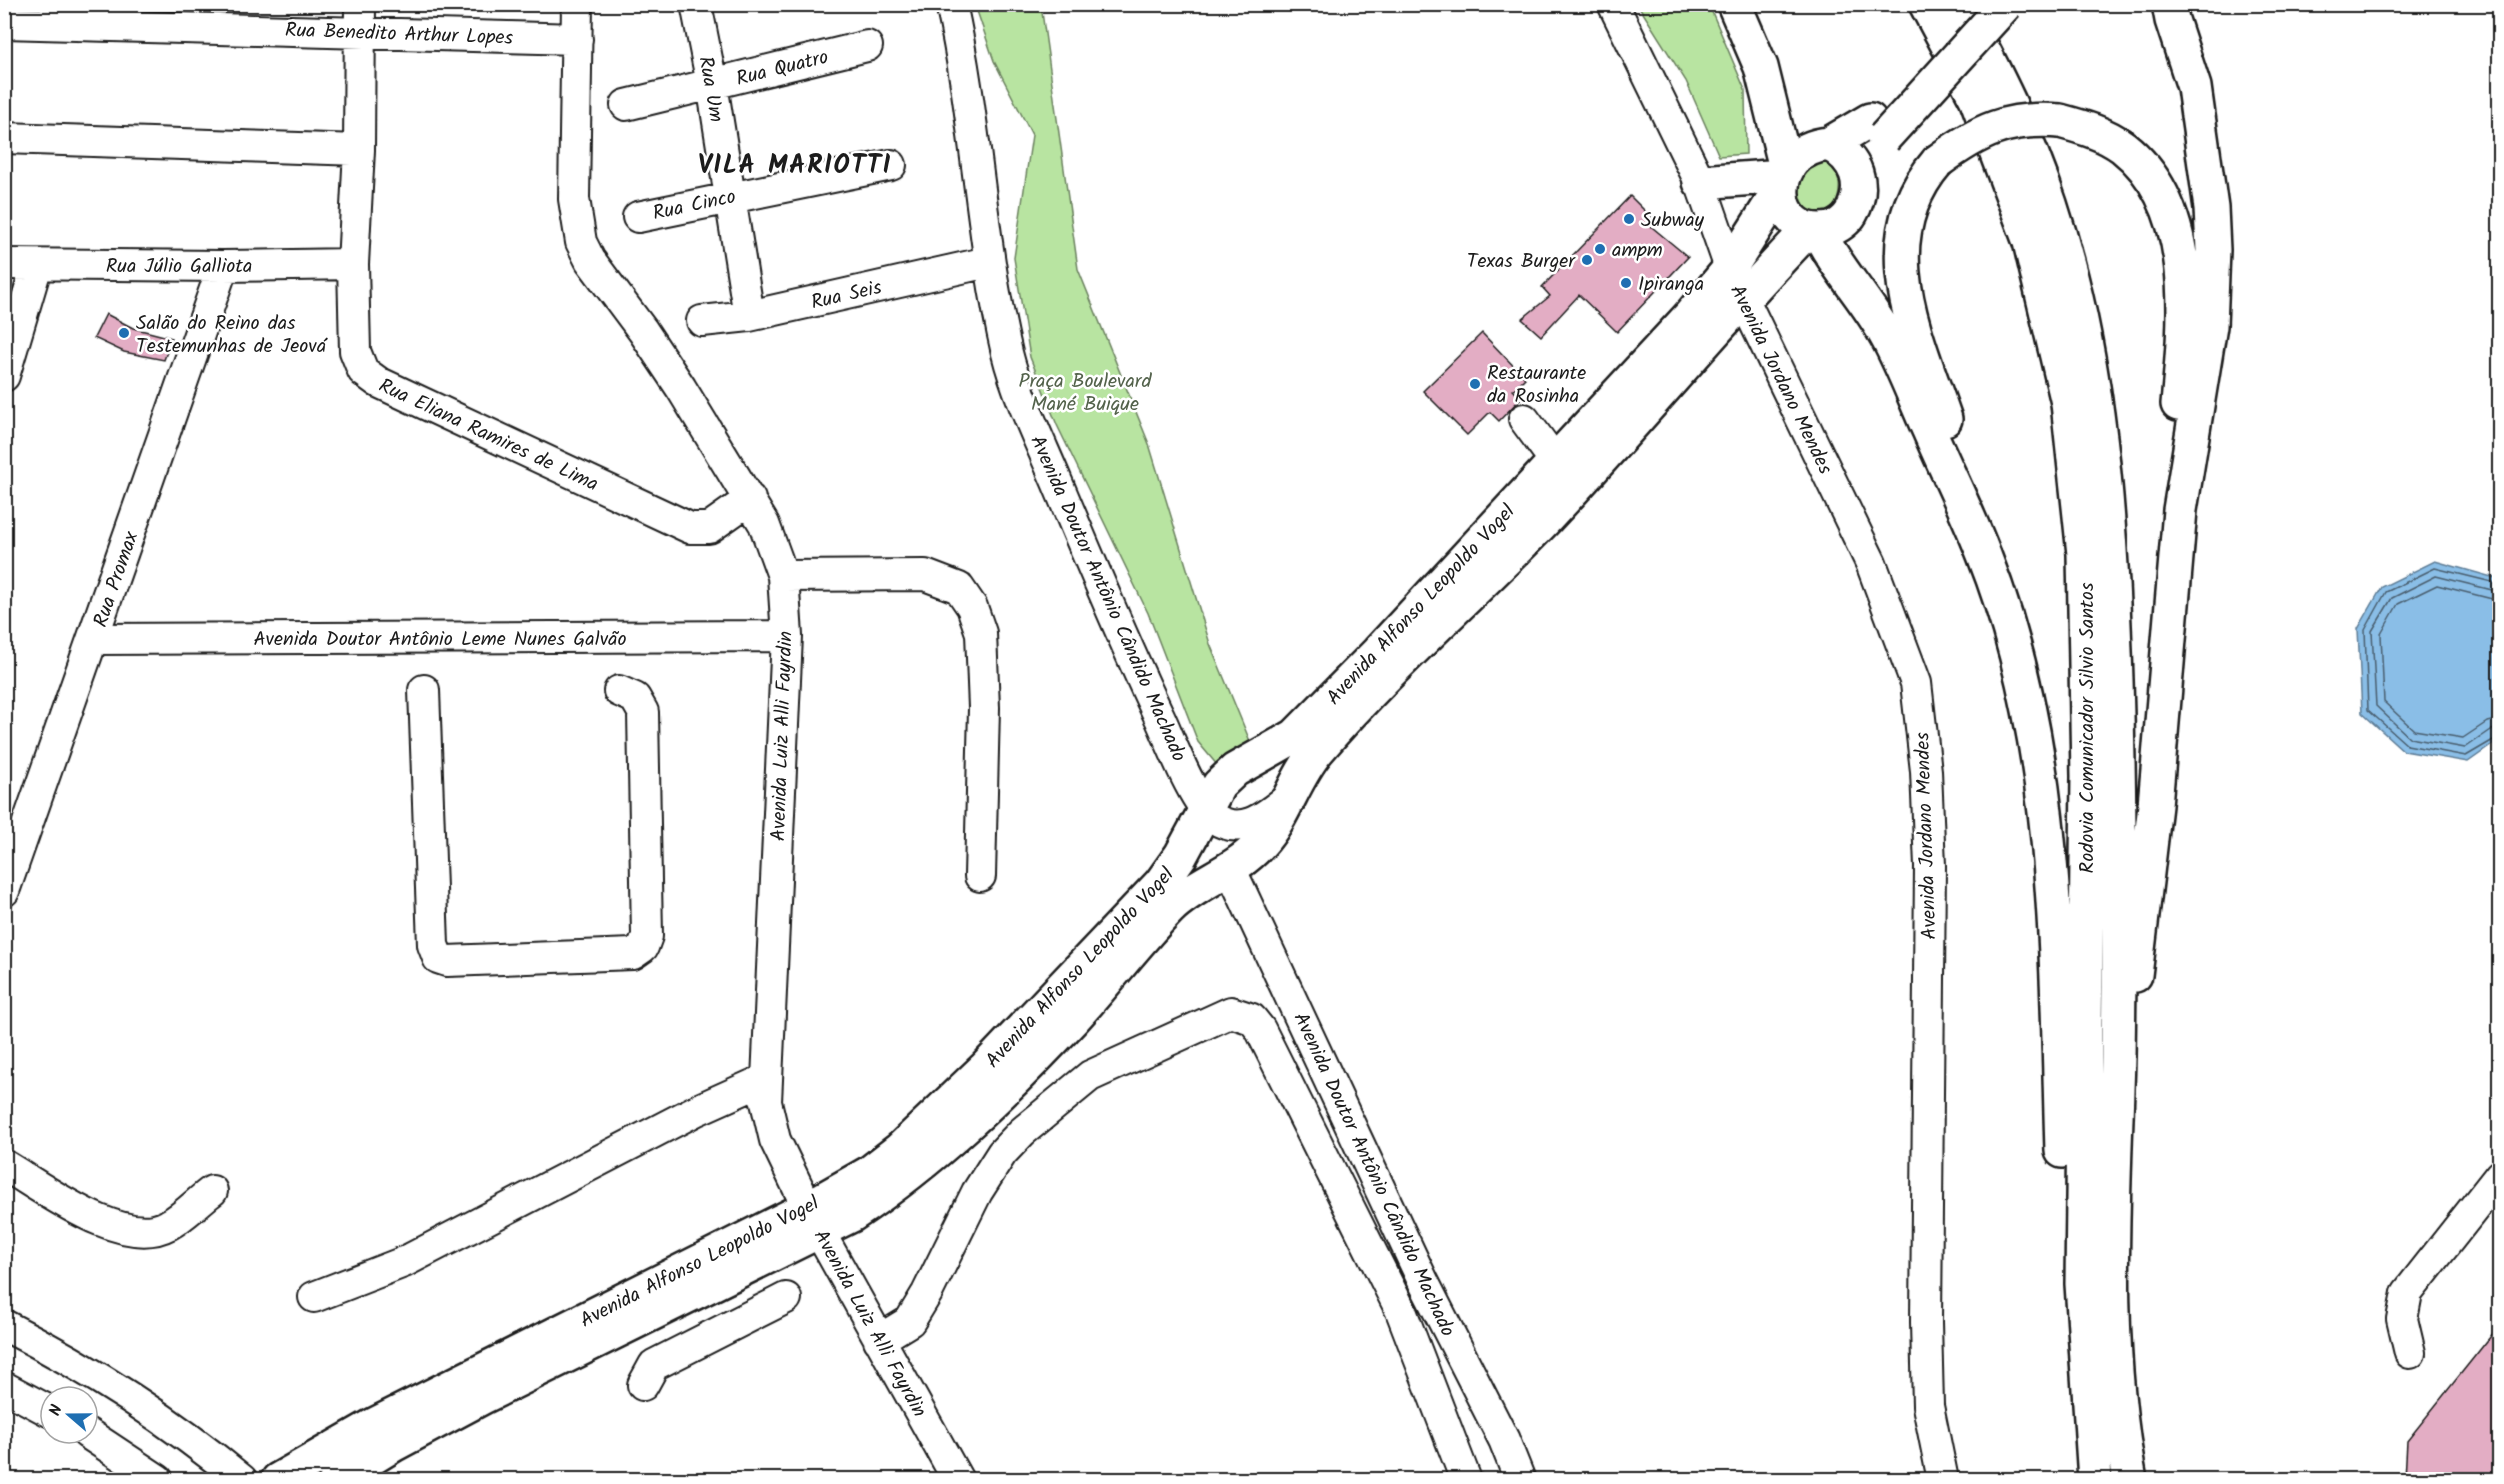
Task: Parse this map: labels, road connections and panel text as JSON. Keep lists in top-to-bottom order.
{
  "streets": {
    "main road": ["Avenida Alfonso Leopoldo Vogel", "Rodovia Comunicador Silvio Santos"],
    "street": [
      "Rua Benedito Arthur Lopes",
      "Rua Quatro",
      "Rua Um",
      "Rua Cinco",
      "Rua Júlio Galliota",
      "Rua Seis",
      "Avenida Jordano Mendes",
      "Rua Eliana Ramires de Lima",
      "Rua Promax",
      "Avenida Doutor Antônio Cândido Machado",
      "Avenida Doutor Antônio Leme Nunes Galvão",
      "Avenida Luiz Alli Fayrdin"
    ]
  },
  "crossings": [
    ["Rua Benedito Arthur Lopes", "Rua Eliana Ramires de Lima"],
    ["Rua Benedito Arthur Lopes", "Avenida Luiz Alli Fayrdin"],
    ["Rua Quatro", "Rua Um"],
    ["Rua Um", "Rua Cinco"],
    ["Rua Um", "Rua Seis"],
    ["Rua Júlio Galliota", "Rua Eliana Ramires de Lima"],
    ["Rua Júlio Galliota", "Rua Promax"],
    ["Rua Seis", "Avenida Doutor Antônio Cândido Machado"],
    ["Avenida Jordano Mendes", "Avenida Alfonso Leopoldo Vogel"],
    ["Rua Eliana Ramires de Lima", "Avenida Luiz Alli Fayrdin"],
    ["Rua Promax", "Avenida Doutor Antônio Leme Nunes Galvão"],
    ["Avenida Doutor Antônio Cândido Machado", "Avenida Alfonso Leopoldo Vogel"],
    ["Avenida Alfonso Leopoldo Vogel", "Avenida Luiz Alli Fayrdin"],
    ["Avenida Doutor Antônio Leme Nunes Galvão", "Avenida Luiz Alli Fayrdin"]
  ],
  "districts": ["VILA MARIOTTI"],
  "parks": ["Praça Boulevard Mané Buique"],
  "places": [
    "Subway",
    "ampm",
    "Texas Burger",
    "Ipiranga",
    "Salão do Reino das Testemunhas de Jeová",
    "Restaurante da Rosinha"
  ],
  "north": "left"
}
